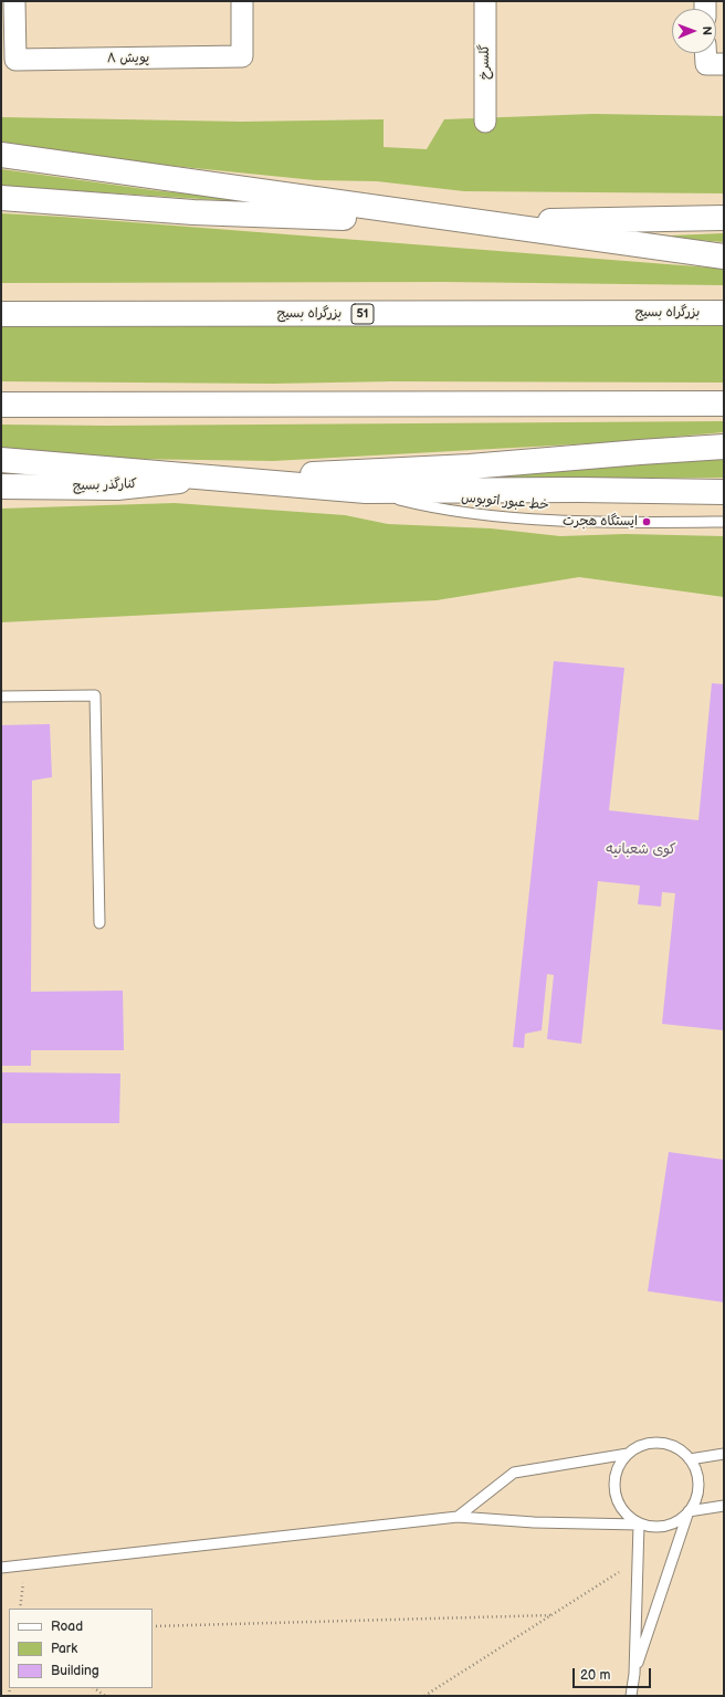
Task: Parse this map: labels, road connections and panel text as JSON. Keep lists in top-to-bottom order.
{
  "streets": {
    "main road": ["بزرگراه بسیج", "51", "کنارگذر بسیج"],
    "street": ["پویش ۸", "گلسرخ"],
    "lane": ["خط عبور اتوبوس"]
  },
  "districts": ["کوی شعبانیه"],
  "places": ["ایستگاه هجرت"],
  "legend": ["Road", "Park", "Building"],
  "scale_bar": "20 m",
  "north": "right"
}
